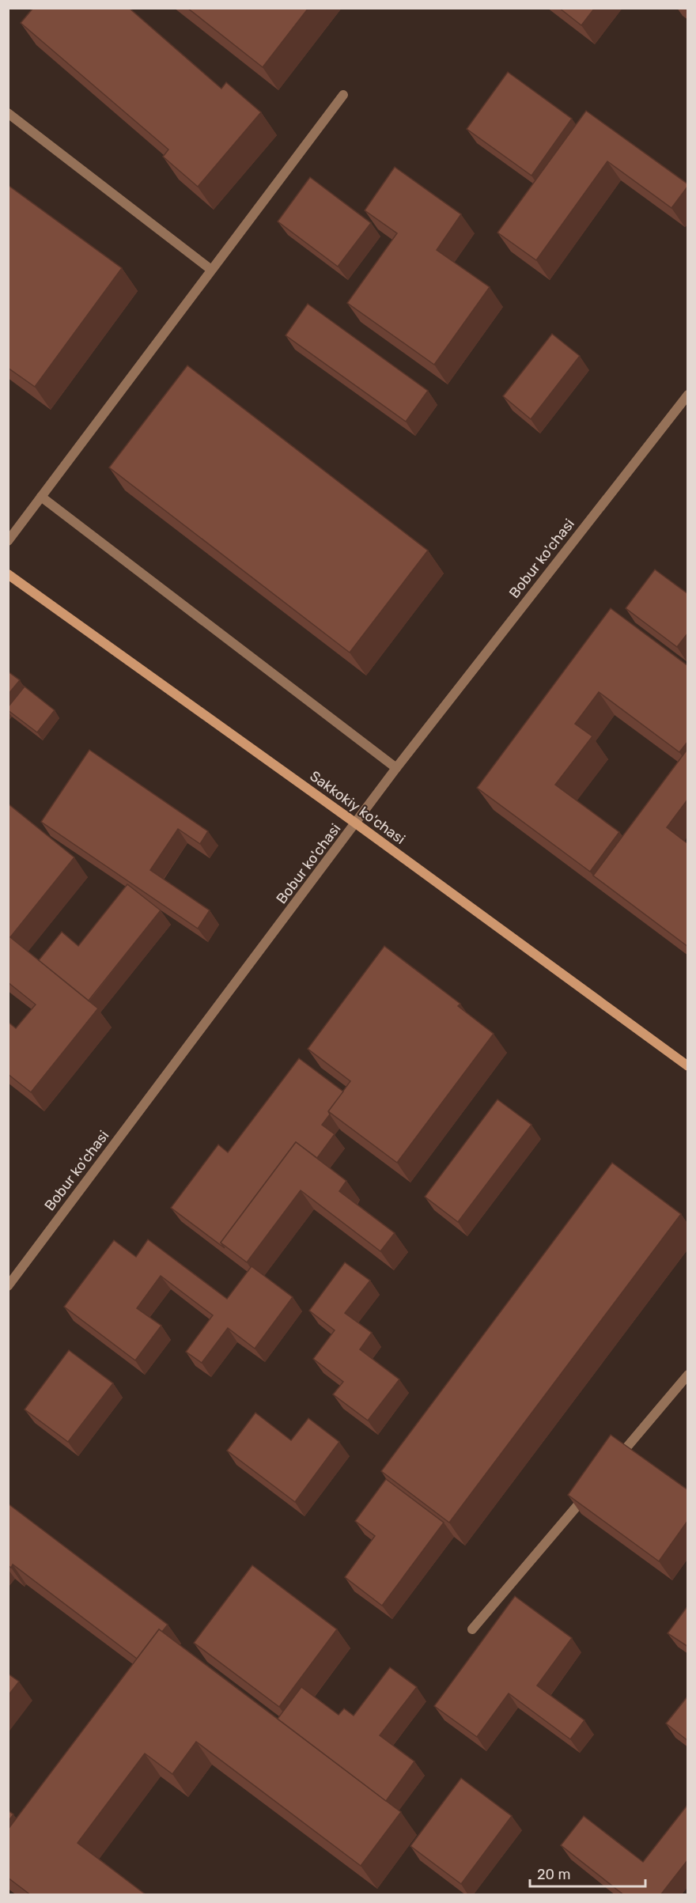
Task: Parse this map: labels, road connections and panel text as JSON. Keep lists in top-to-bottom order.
{
  "streets": {
    "street": ["Bobur ko'chasi", "Sakkokiy ko'chasi"]
  },
  "crossings": [
    ["Bobur ko'chasi", "Sakkokiy ko'chasi"]
  ],
  "scale_bar": "20 m"
}
